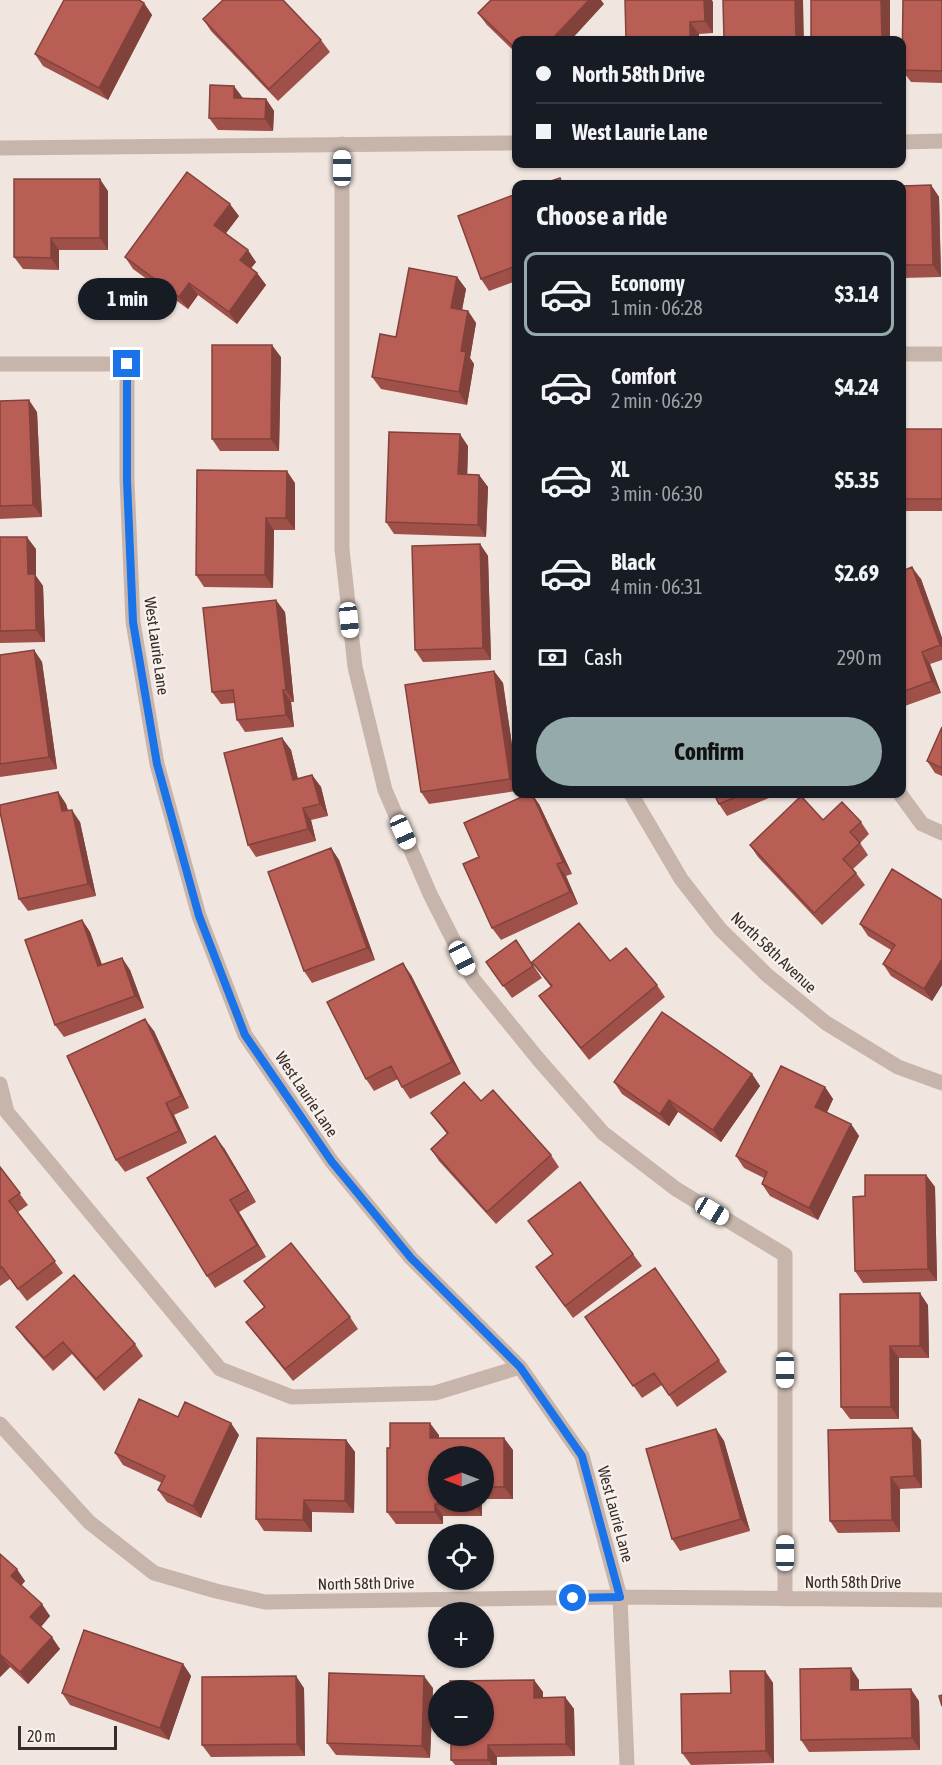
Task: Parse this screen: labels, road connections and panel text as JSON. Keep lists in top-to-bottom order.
{
  "streets": {
    "street": ["West Laurie Lane", "North 58th Avenue", "North 58th Drive"]
  },
  "crossings": [
    ["West Laurie Lane", "North 58th Drive"]
  ],
  "scale_bar": "20 m",
  "north": "left",
  "page": {
    "banner": ["North 58th Drive", "West Laurie Lane"],
    "heading": "Choose a ride",
    "list": [
      {
        "name": "Economy",
        "note": "1 min · 06:28",
        "value": "$3.14"
      },
      {
        "name": "Comfort",
        "note": "2 min · 06:29",
        "value": "$4.24"
      },
      {
        "name": "XL",
        "note": "3 min · 06:30",
        "value": "$5.35"
      },
      {
        "name": "Black",
        "note": "4 min · 06:31",
        "value": "$2.69"
      }
    ],
    "bubble": "1 min",
    "pay": ["Cash", "290 m"],
    "buttons": "Confirm",
    "map_buttons": ["+", "−"],
    "scale": "20 m"
  }
}
